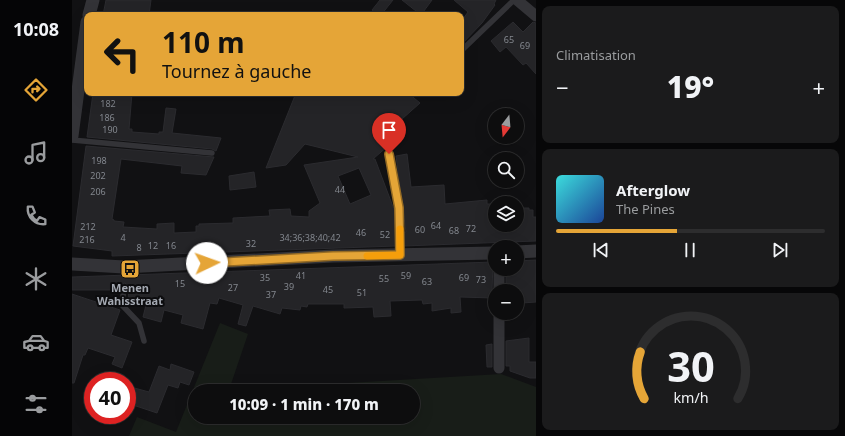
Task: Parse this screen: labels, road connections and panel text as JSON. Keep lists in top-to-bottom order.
{
  "places": {
    "bus stop": ["Menen Wahisstraat"]
  },
  "house_numbers": [
    "65",
    "69",
    "182",
    "186",
    "190",
    "198",
    "202",
    "44",
    "206",
    "64",
    "212",
    "72",
    "60",
    "68",
    "46",
    "52",
    "4",
    "34;36;38;40;42",
    "216",
    "32",
    "12",
    "16",
    "8",
    "41",
    "59",
    "35",
    "69",
    "55",
    "73",
    "63",
    "15",
    "39",
    "27",
    "45",
    "51",
    "37"
  ],
  "north": "bottom",
  "page": {
    "tabs": "10:08",
    "tile": "Climatisation",
    "turn": ["110 m", "Tournez à gauche"],
    "heat": ["−", "19°", "+"],
    "map_buttons": ["+", "−"],
    "song": ["Afterglow", "The Pines"],
    "limit": "40",
    "trip": "10:09 · 1 min · 170 m",
    "gauge": ["30", "km/h"]
  }
}
